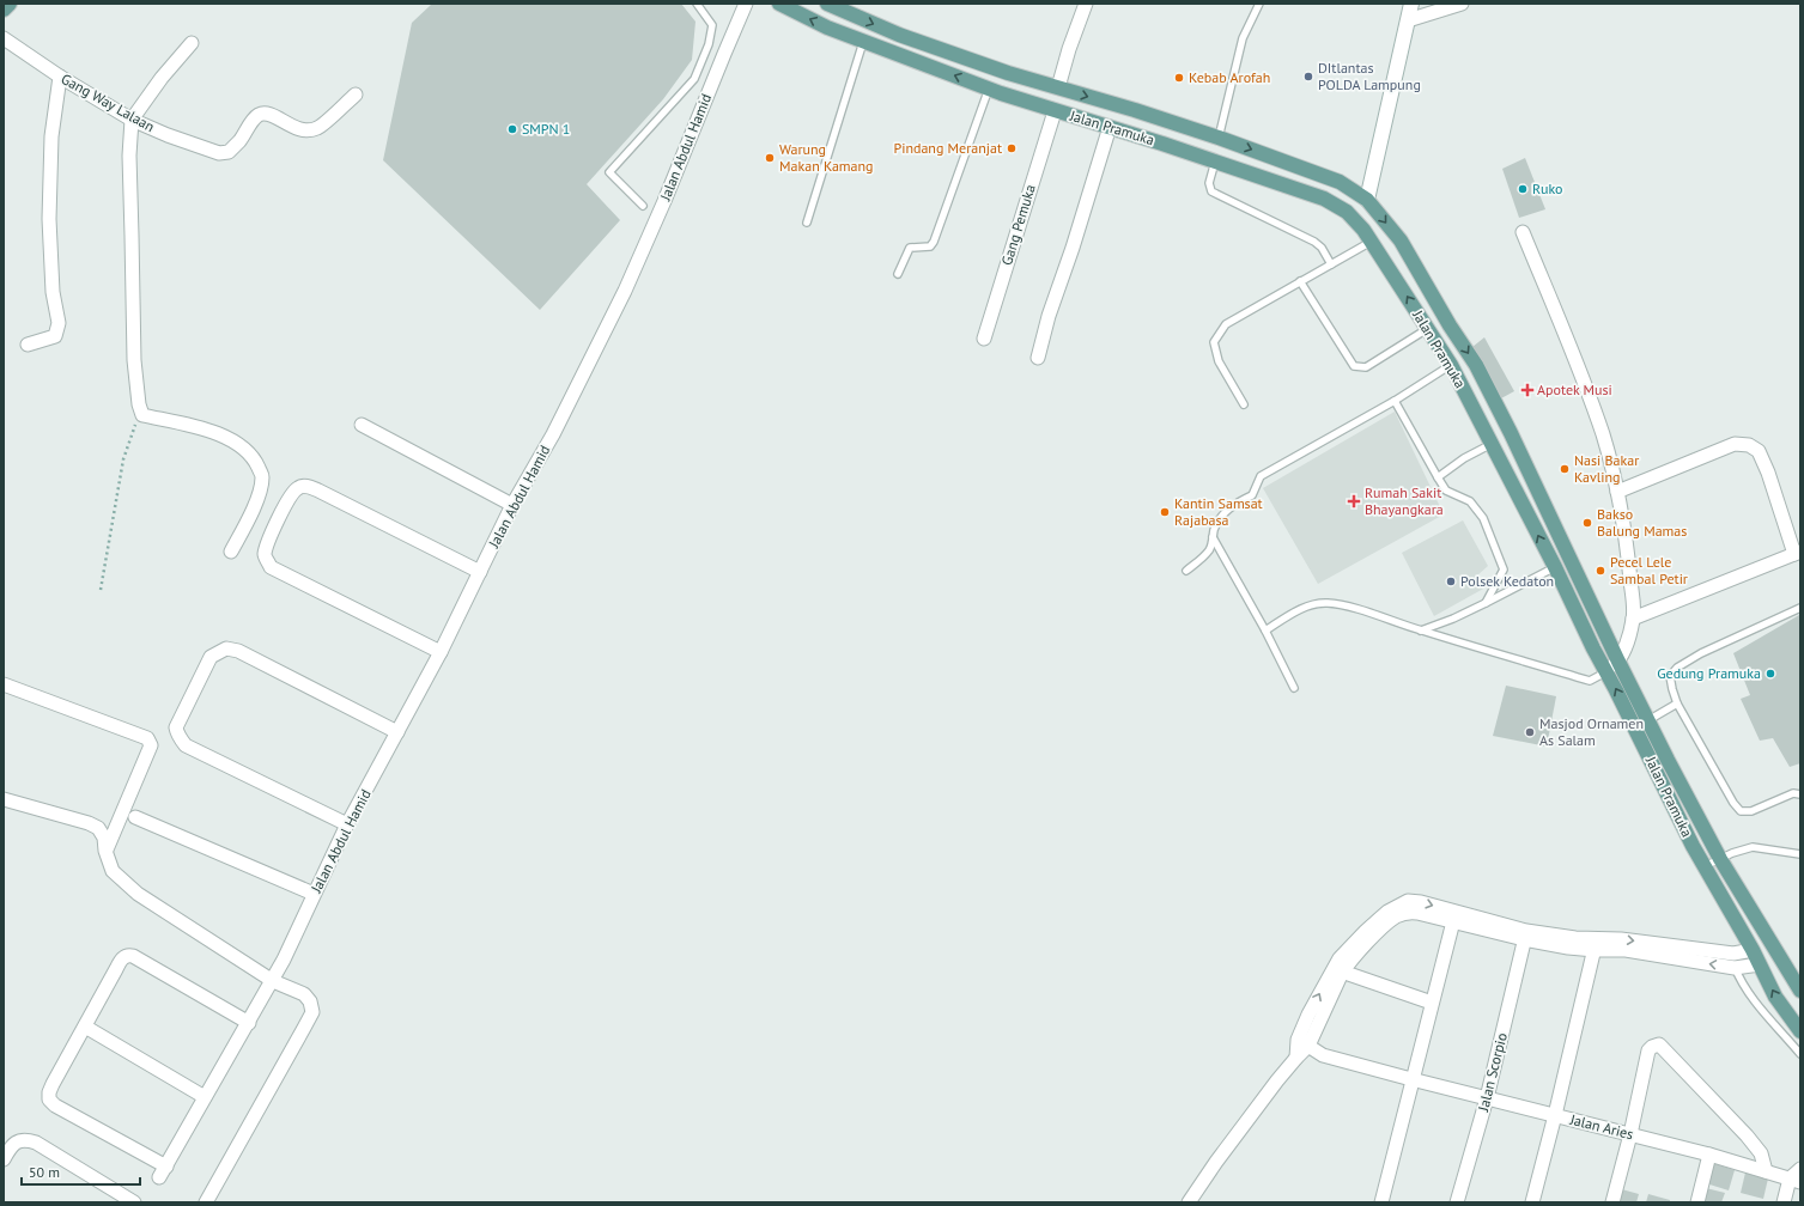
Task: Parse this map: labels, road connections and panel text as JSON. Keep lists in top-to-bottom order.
{
  "streets": {
    "main road": ["Jalan Pramuka"],
    "street": [
      "Gang Way Lalaan",
      "Jalan Abdul Hamid",
      "Gang Pemuka",
      "Jalan Scorpio",
      "Jalan Aries"
    ]
  },
  "crossings": [
    ["Jalan Pramuka", "Gang Pemuka"],
    ["Jalan Scorpio", "Jalan Aries"]
  ],
  "places": {
    "other": [
      "DItlantas POLDA Lampung",
      "Kebab Arofah",
      "SMPN 1",
      "Pindang Meranjat",
      "Warung Makan Kamang",
      "Ruko",
      "Nasi Bakar Kavling",
      "Kantin Samsat Rajabasa",
      "Bakso Balung Mamas",
      "Pecel Lele Sambal Petir",
      "Polsek Kedaton",
      "Gedung Pramuka",
      "Masjod Ornamen As Salam"
    ],
    "health": ["Apotek Musi", "Rumah Sakit Bhayangkara"]
  },
  "scale_bar": "50 m"
}
